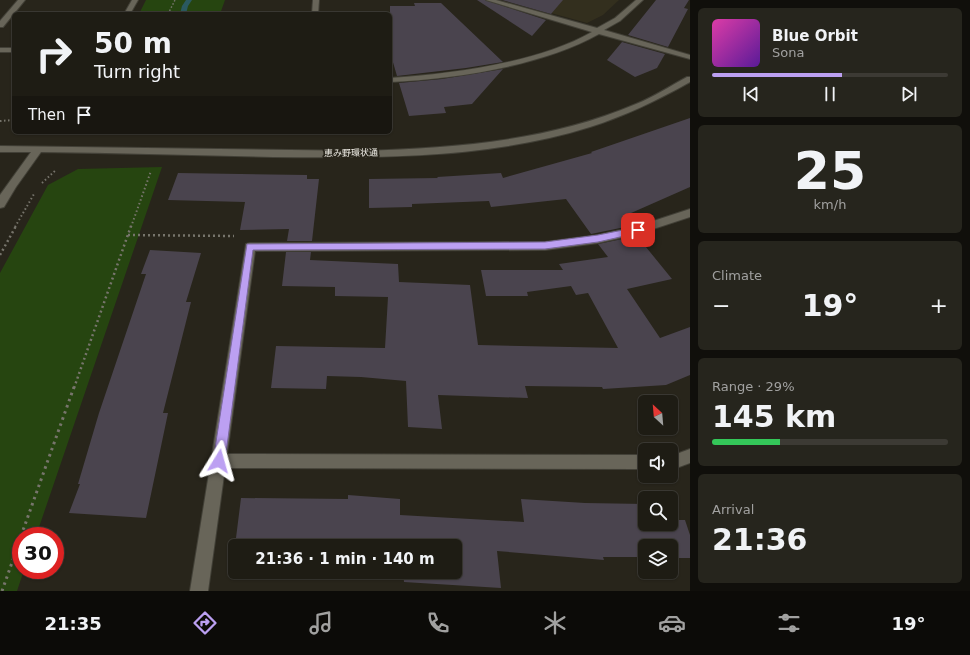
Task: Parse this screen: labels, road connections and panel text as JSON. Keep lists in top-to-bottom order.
{
  "streets": {
    "street": ["恵み野環状通"]
  },
  "north": "top left",
  "page": {
    "turn": ["50 m", "Turn right"],
    "song": ["Blue Orbit", "Sona"],
    "then": "Then",
    "tile": [
      ["25", "km/h"],
      "Climate",
      ["Range · 29%", "145 km"],
      ["Arrival", "21:36"]
    ],
    "heat": ["−", "19°", "+"],
    "limit": "30",
    "trip": "21:36 · 1 min · 140 m",
    "tabs": ["21:35", "19°"]
  }
}
